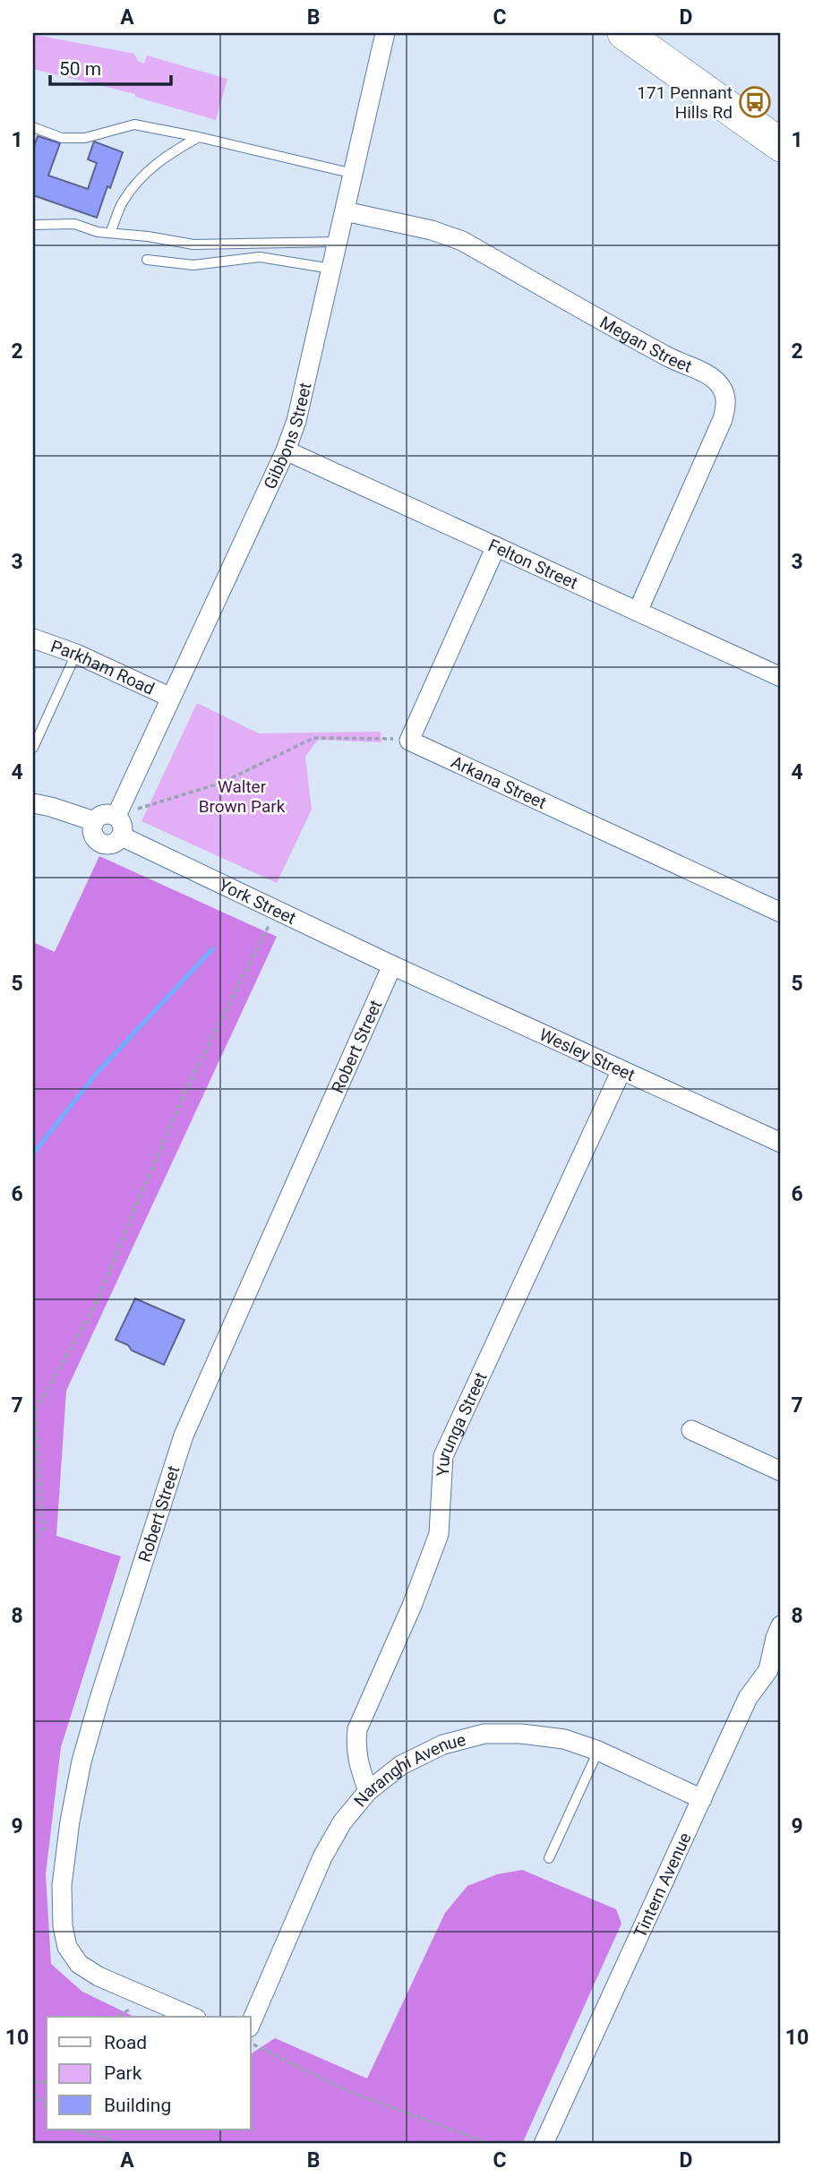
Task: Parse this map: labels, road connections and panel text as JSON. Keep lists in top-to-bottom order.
{
  "streets": {
    "street": [
      "Megan Street",
      "Gibbons Street",
      "Felton Street",
      "Parkham Road",
      "Arkana Street",
      "York Street",
      "Robert Street",
      "Wesley Street",
      "Yurunga Street",
      "Naranghi Avenue",
      "Tintern Avenue"
    ]
  },
  "crossings": [
    ["Megan Street", "Gibbons Street"],
    ["Megan Street", "Felton Street"],
    ["Gibbons Street", "Felton Street"],
    ["Gibbons Street", "Parkham Road"],
    ["Gibbons Street", "York Street"],
    ["York Street", "Robert Street"],
    ["York Street", "Wesley Street"],
    ["Robert Street", "Wesley Street"],
    ["Wesley Street", "Yurunga Street"],
    ["Yurunga Street", "Naranghi Avenue"],
    ["Naranghi Avenue", "Tintern Avenue"]
  ],
  "parks": ["Walter Brown Park"],
  "places": {
    "bus stop": ["171 Pennant Hills Rd"]
  },
  "legend": ["Road", "Park", "Building"],
  "scale_bar": "50 m",
  "grid": {
    "columns": [
      "A",
      "B",
      "C",
      "D"
    ],
    "rows": [
      "1",
      "2",
      "3",
      "4",
      "5",
      "6",
      "7",
      "8",
      "9",
      "10"
    ]
  }
}
